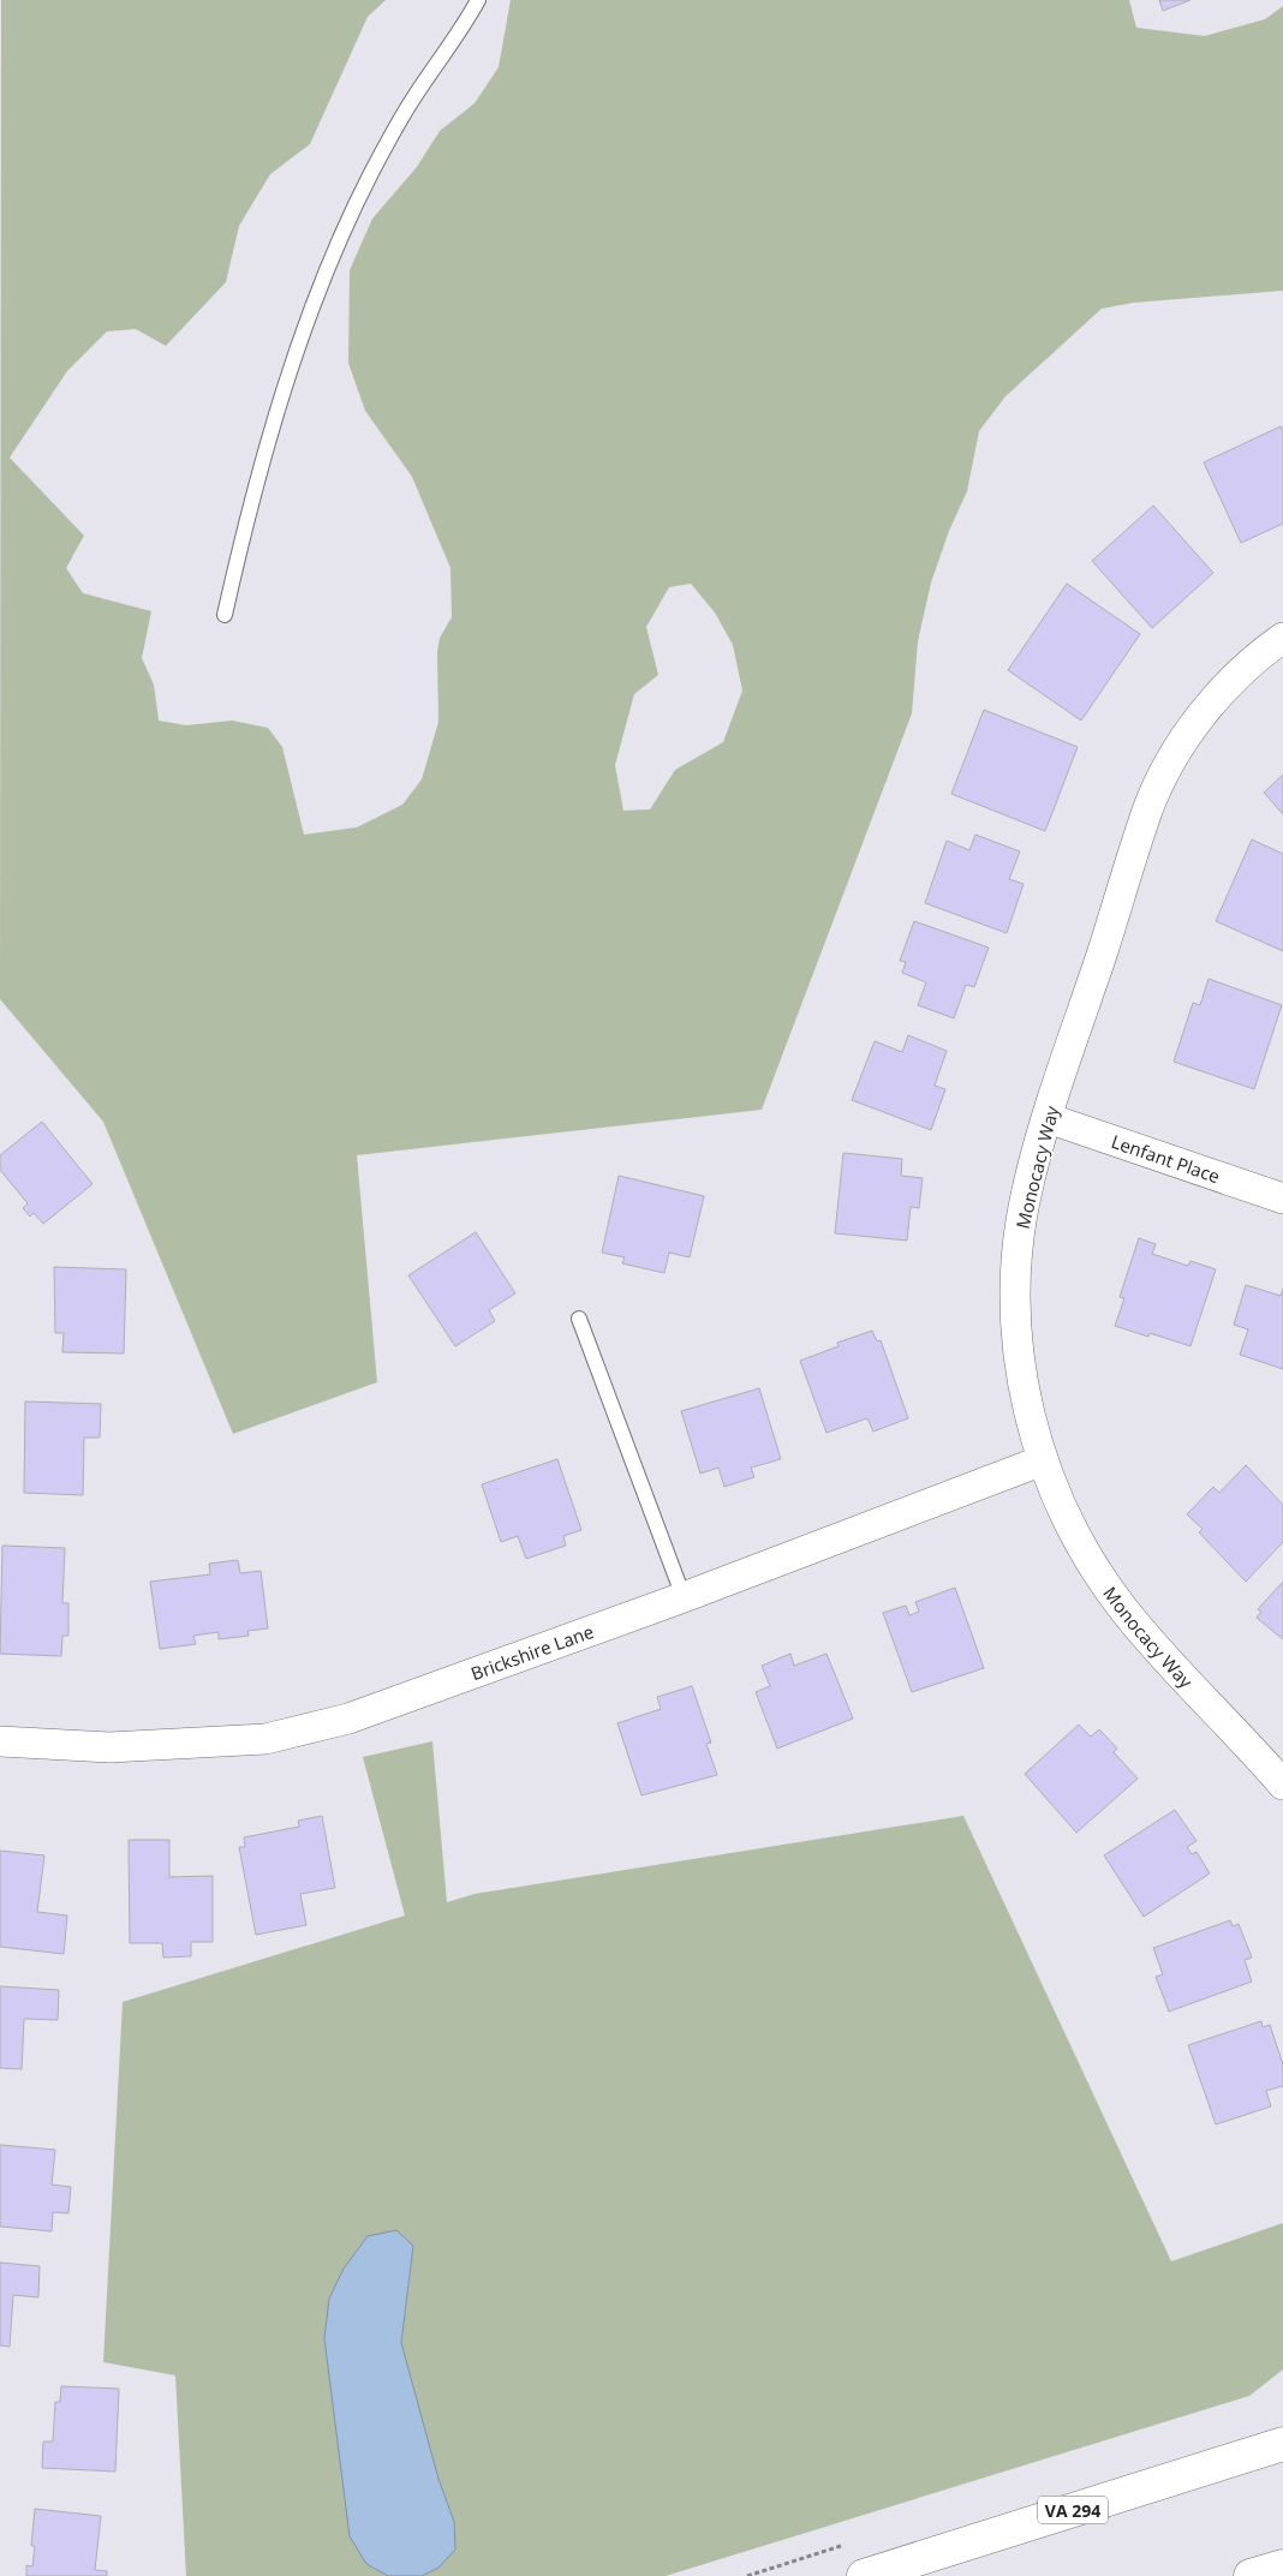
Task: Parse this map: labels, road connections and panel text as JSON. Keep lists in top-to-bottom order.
{
  "streets": {
    "highway": ["VA 294"],
    "street": ["Lenfant Place", "Monocacy Way", "Brickshire Lane"]
  },
  "crossings": [
    ["Lenfant Place", "Monocacy Way"],
    ["Monocacy Way", "Brickshire Lane"]
  ]
}
